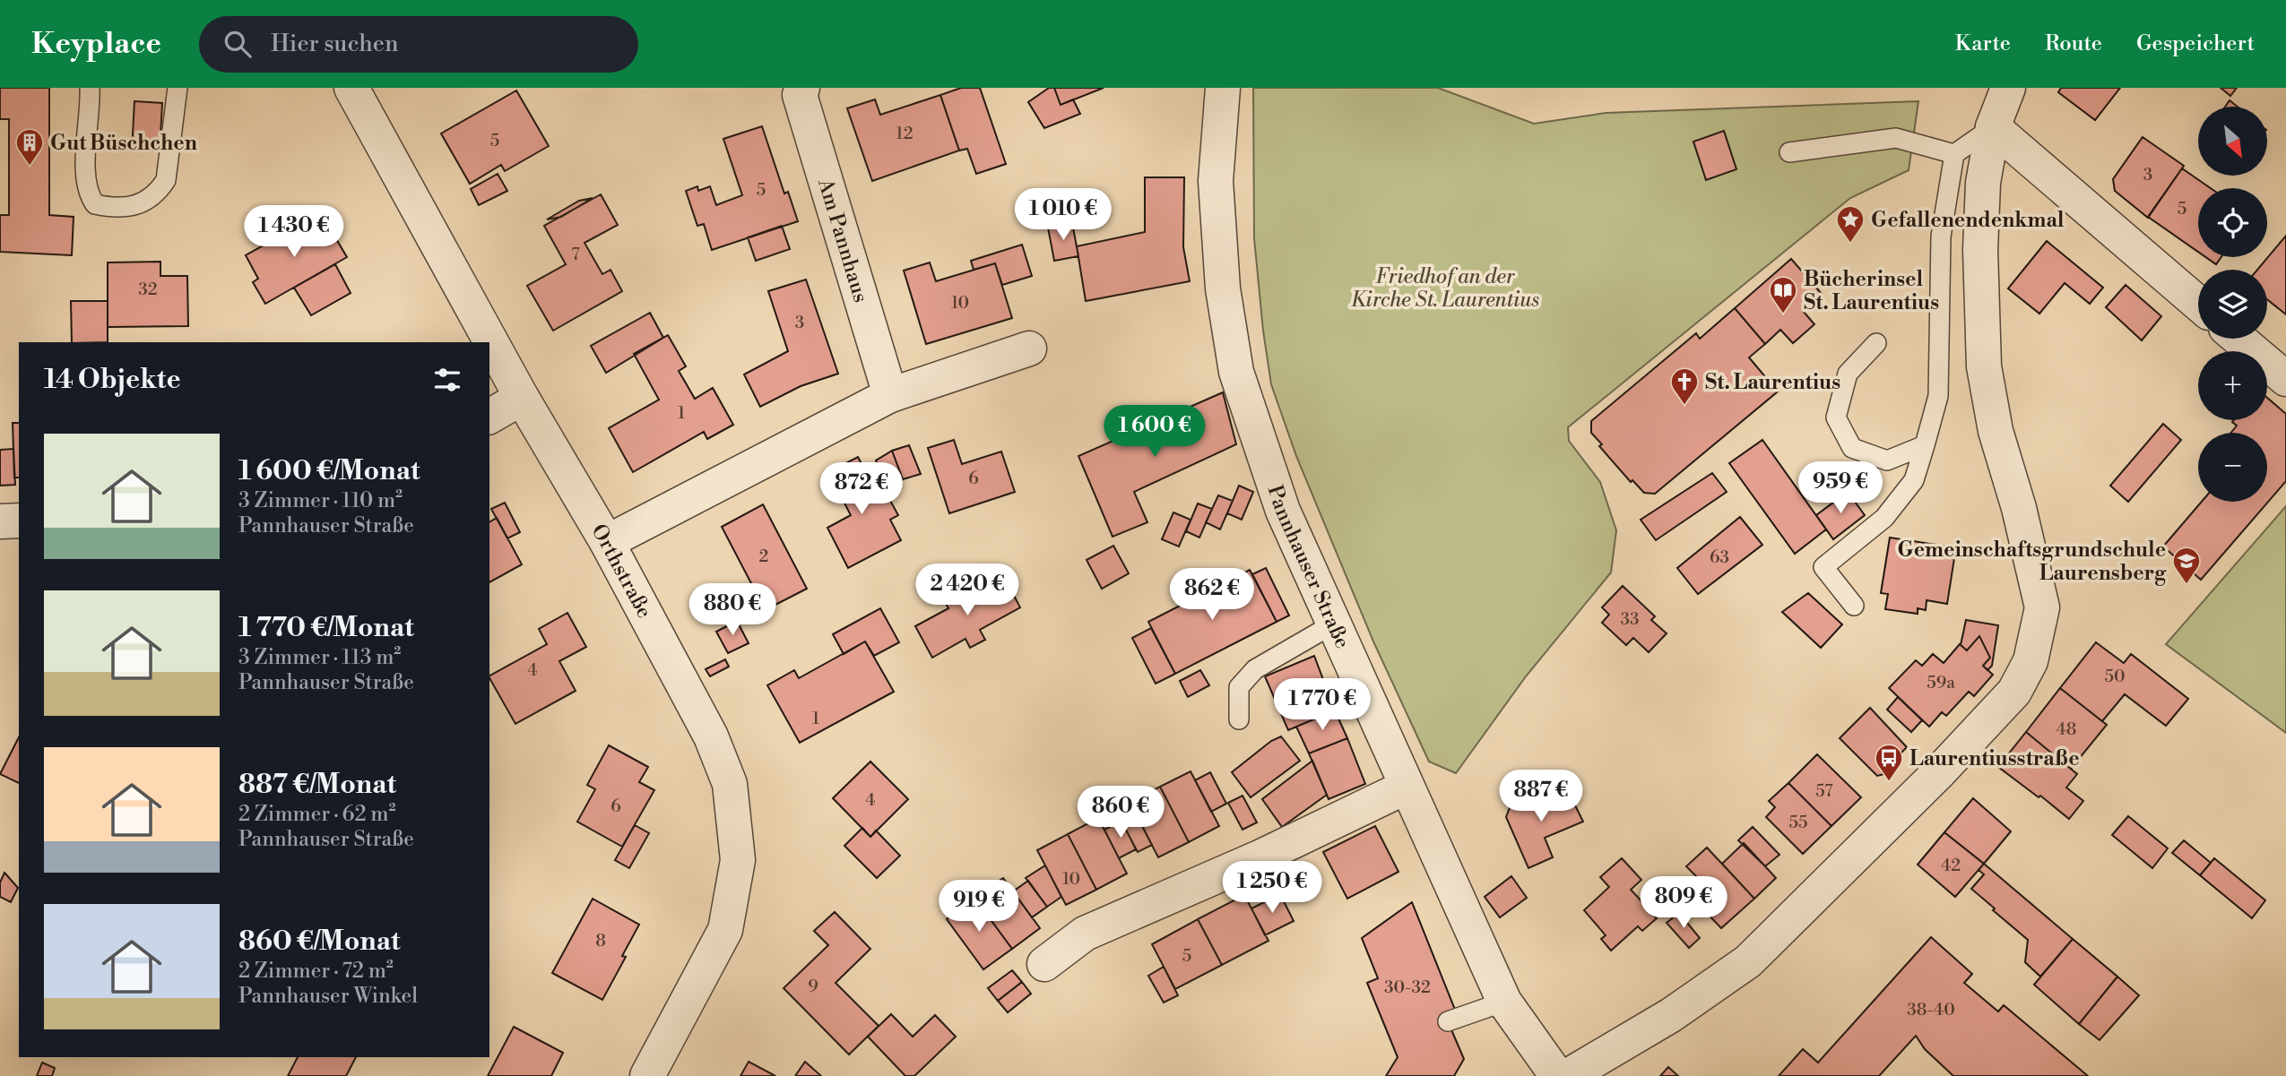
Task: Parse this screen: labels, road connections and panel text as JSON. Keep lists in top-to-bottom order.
{
  "streets": {
    "street": ["Am Pannhaus", "Pannhauser Straße", "Orthstraße"]
  },
  "parks": ["Friedhof an der Kirche St. Laurentius"],
  "places": {
    "building": ["Gut Büschchen"],
    "place": ["Gefallenendenkmal"],
    "library": ["Bücherinsel St. Laurentius"],
    "church": ["St. Laurentius"],
    "school or university": ["Gemeinschaftsgrundschule Laurensberg"],
    "bus stop": ["Laurentiusstraße"]
  },
  "house_numbers": [
    "12",
    "5",
    "3",
    "5",
    "5",
    "7",
    "32",
    "10",
    "3",
    "1",
    "6",
    "2",
    "63",
    "33",
    "4",
    "50",
    "59a",
    "1",
    "48",
    "57",
    "4",
    "6",
    "55",
    "42",
    "10",
    "8",
    "5",
    "9",
    "30-32",
    "38-40"
  ],
  "north": "bottom right",
  "page": {
    "header": "Keyplace",
    "search": "Hier suchen",
    "nav": ["Karte", "Route", "Gespeichert"],
    "map_buttons": ["+", "−"],
    "price": [
      "1 010 €",
      "1 430 €",
      "1 600 €",
      "959 €",
      "872 €",
      "2 420 €",
      "862 €",
      "880 €",
      "1 770 €",
      "887 €",
      "860 €",
      "1 250 €",
      "809 €",
      "919 €"
    ],
    "heading": "14 Objekte",
    "list": [
      {
        "name": "1 600 €/Monat",
        "note": "3 Zimmer · 110 m² · Pannhauser Straße"
      },
      {
        "name": "1 770 €/Monat",
        "note": "3 Zimmer · 113 m² · Pannhauser Straße"
      },
      {
        "name": "887 €/Monat",
        "note": "2 Zimmer · 62 m² · Pannhauser Straße"
      },
      {
        "name": "860 €/Monat",
        "note": "2 Zimmer · 72 m² · Pannhauser Winkel"
      }
    ]
  }
}
